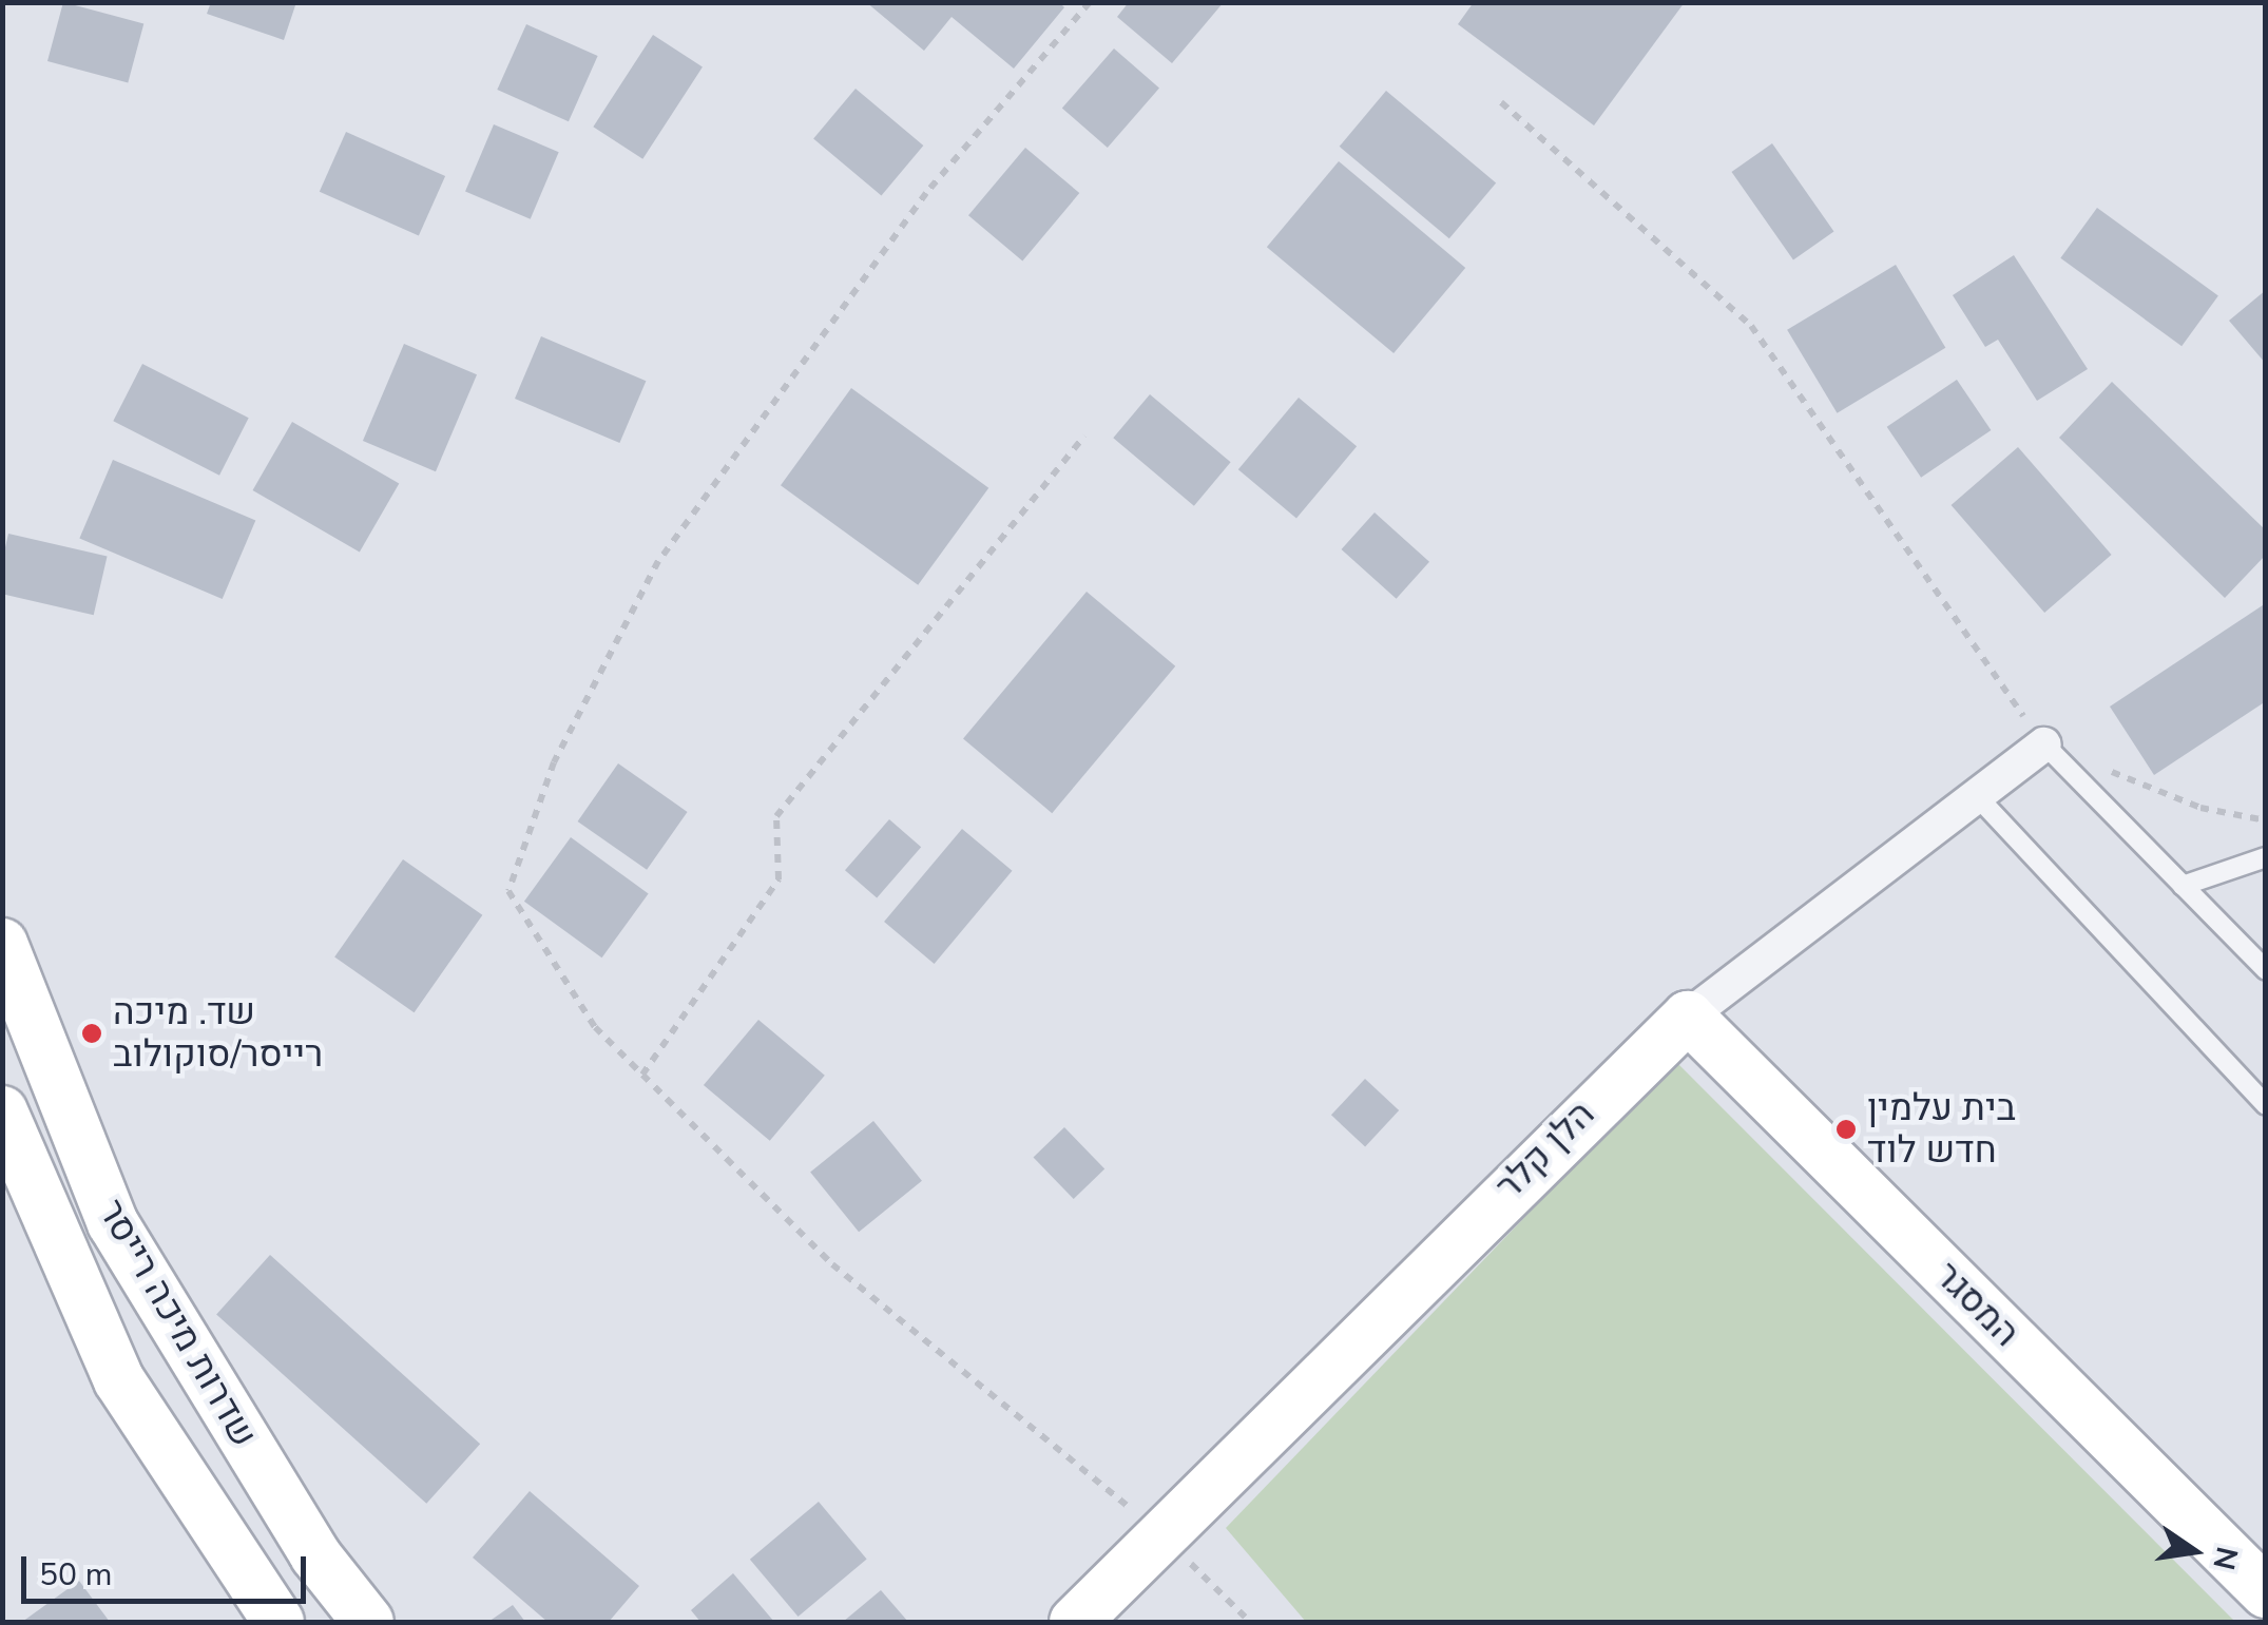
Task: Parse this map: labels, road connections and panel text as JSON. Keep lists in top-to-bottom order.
{
  "streets": {
    "street": ["הלן קלר", "המסגר", "שדרות מיכה רייסר"]
  },
  "crossings": [
    ["הלן קלר", "המסגר"]
  ],
  "places": ["שד. מיכה רייסר/סוקולוב", "בית עלמין חדש לוד"],
  "scale_bar": "50 m",
  "north": "right"
}
